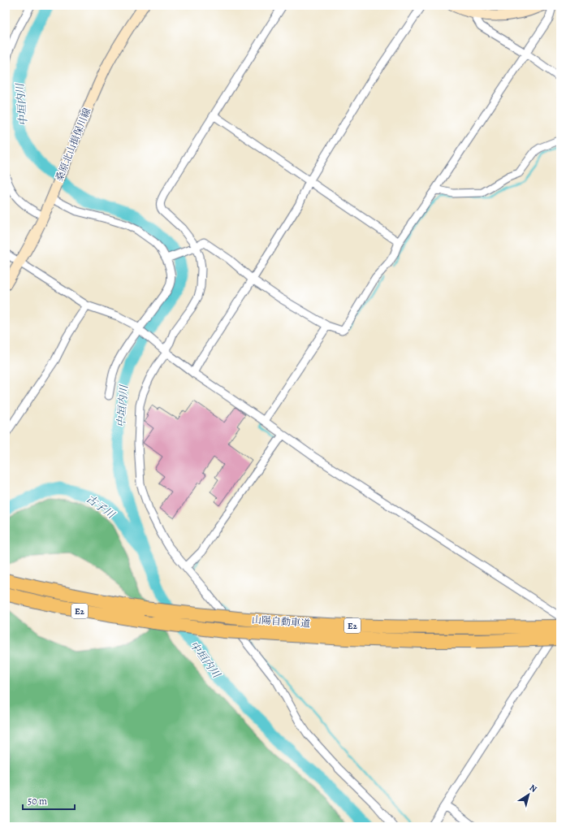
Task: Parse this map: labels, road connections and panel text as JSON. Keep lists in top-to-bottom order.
{
  "streets": {
    "highway": ["E2", "山陽自動車道"],
    "main road": ["桑原北山揖保川線"]
  },
  "water": ["中垣内川", "古子川"],
  "scale_bar": "50 m",
  "north": "top right"
}
